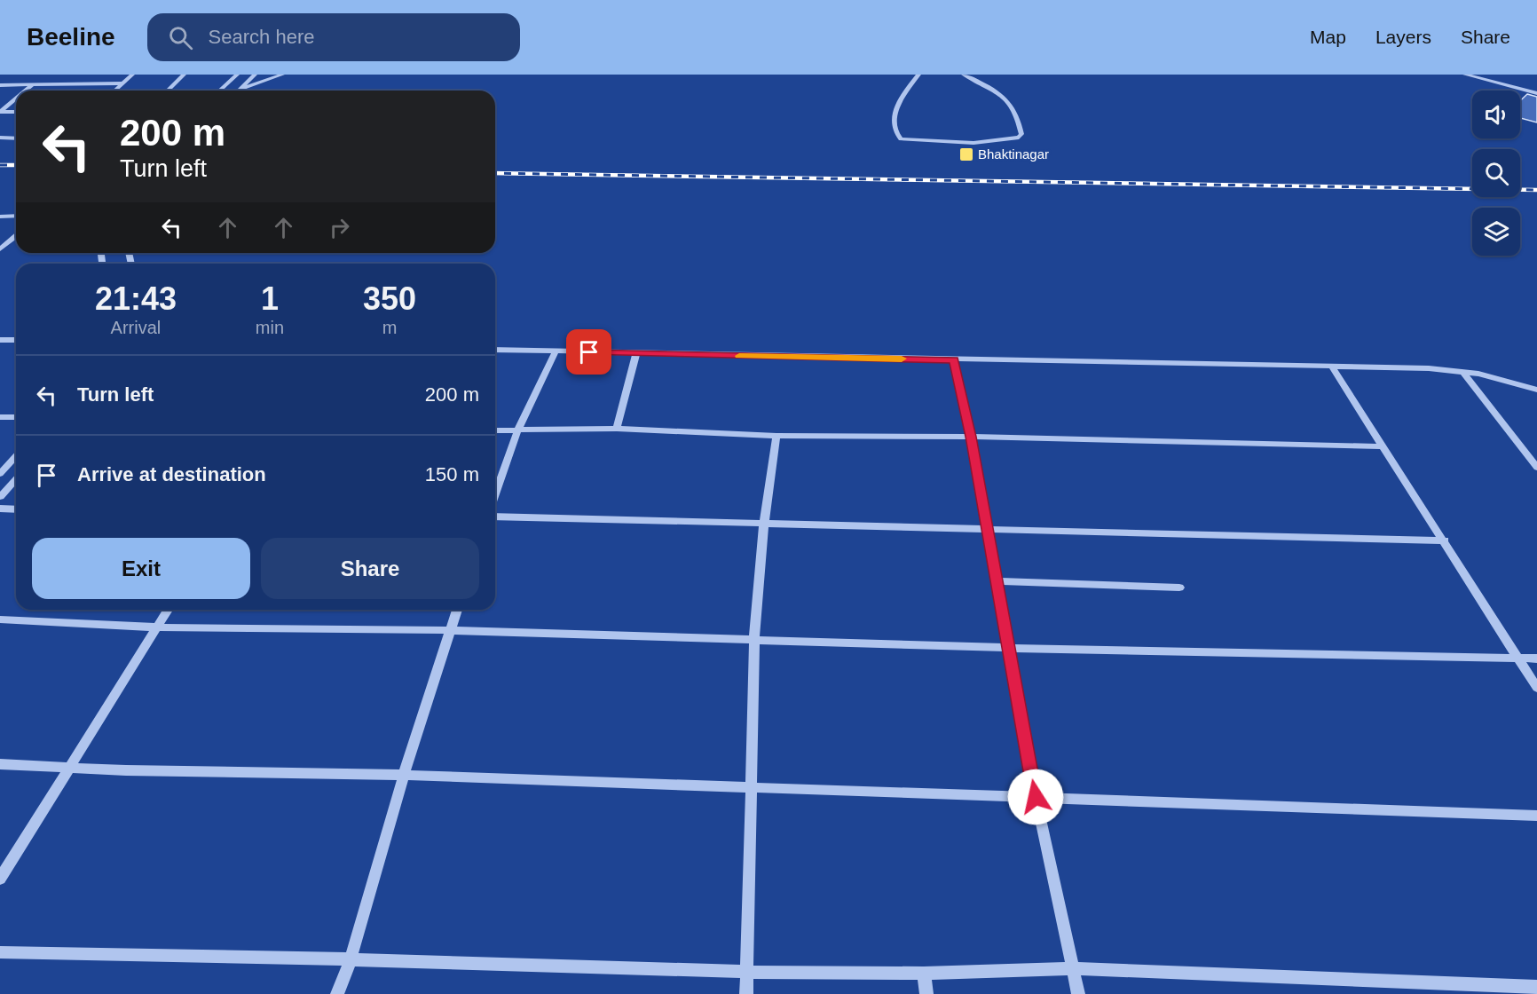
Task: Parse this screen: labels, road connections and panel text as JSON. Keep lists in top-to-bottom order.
{
  "places": {
    "transit": ["Bhaktinagar"]
  },
  "page": {
    "header": "Beeline",
    "search": "Search here",
    "nav": ["Map", "Layers", "Share"],
    "turn": ["200 m", "Turn left"],
    "eta": [
      "21:43",
      "Arrival",
      "1",
      "min",
      "350",
      "m"
    ],
    "list": [
      {
        "name": "Turn left",
        "value": "200 m"
      },
      {
        "name": "Arrive at destination",
        "value": "150 m"
      }
    ],
    "buttons": ["Exit", "Share"]
  }
}
